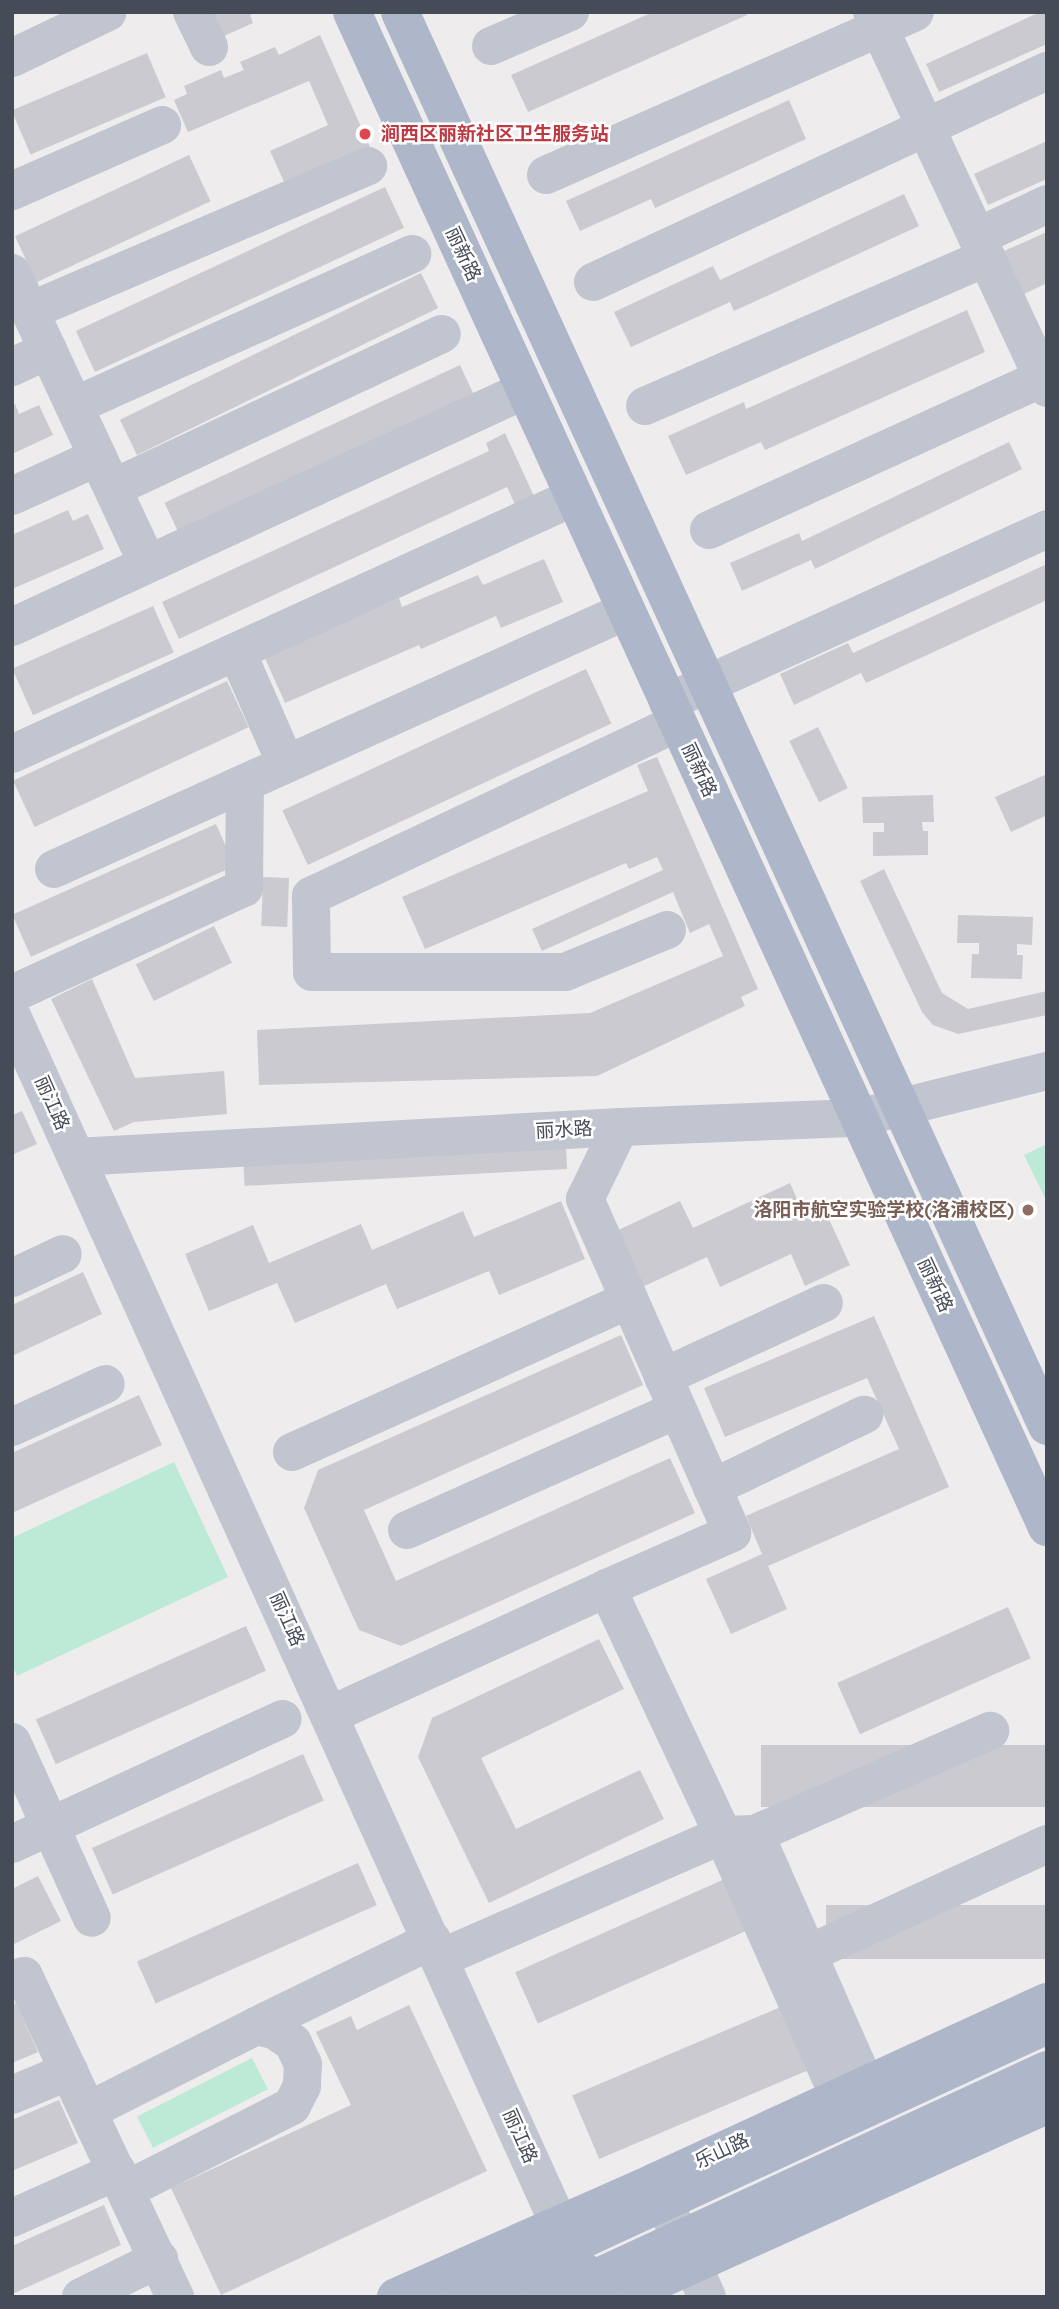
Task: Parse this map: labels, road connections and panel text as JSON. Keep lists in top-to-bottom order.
{
  "streets": {
    "main road": ["丽新路", "乐山路"],
    "street": ["丽江路", "丽水路"]
  },
  "crossings": [
    ["丽新路", "丽水路"],
    ["丽江路", "丽水路"],
    ["丽江路", "乐山路"]
  ],
  "places": ["涧西区丽新社区卫生服务站", "洛阳市航空实验学校(洛浦校区)"]
}
